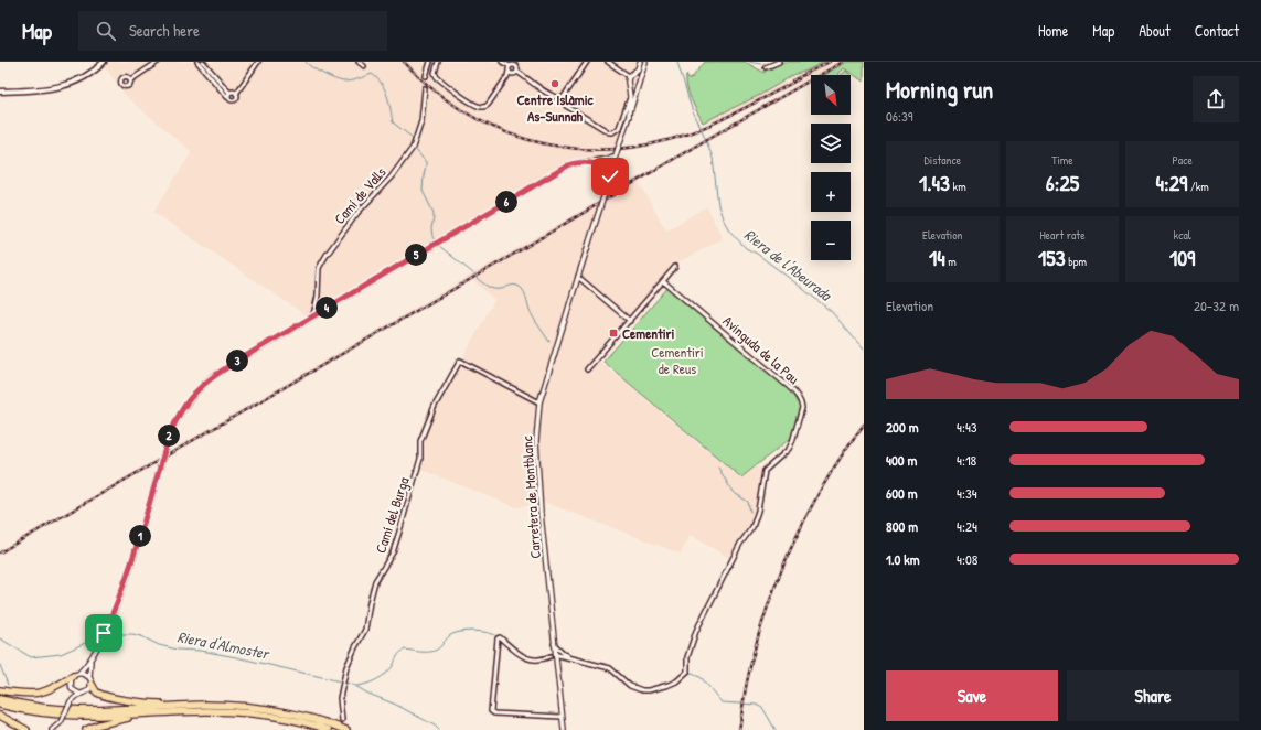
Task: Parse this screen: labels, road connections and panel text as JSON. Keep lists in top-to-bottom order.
{
  "streets": {
    "street": [
      "Camí de Valls",
      "Avinguda de la Pau",
      "Carretera de Montblanc",
      "Camí del Burga"
    ]
  },
  "crossings": [
    ["Carretera de Montblanc", "Camí del Burga"]
  ],
  "water": ["Riera de l'Abeurada", "Riera d'Almoster"],
  "parks": ["Cementiri de Reus"],
  "places": {
    "other": ["Centre Islàmic As-Sunnah"],
    "transit": ["Cementiri"]
  },
  "north": "bottom right",
  "page": {
    "header": "Map",
    "search": "Search here",
    "nav": [
      "Home",
      "Map",
      "About",
      "Contact"
    ],
    "heading": ["Morning run", "06:39"],
    "map_buttons": ["+", "−"],
    "stats": [
      ["Distance", "1.43 km"],
      ["Time", "6:25"],
      ["Pace", "4:29 /km"],
      ["Elevation", "14 m"],
      ["Heart rate", "153 bpm"],
      ["kcal", "109"]
    ],
    "pins": [
      "6",
      "5",
      "4",
      "3",
      "2",
      "1"
    ],
    "chart": ["Elevation", "20–32 m"],
    "list": [
      {
        "name": "200 m",
        "note": "4:43"
      },
      {
        "name": "400 m",
        "note": "4:18"
      },
      {
        "name": "600 m",
        "note": "4:34"
      },
      {
        "name": "800 m",
        "note": "4:24"
      },
      {
        "name": "1.0 km",
        "note": "4:08"
      }
    ],
    "buttons": ["Save", "Share"]
  }
}
